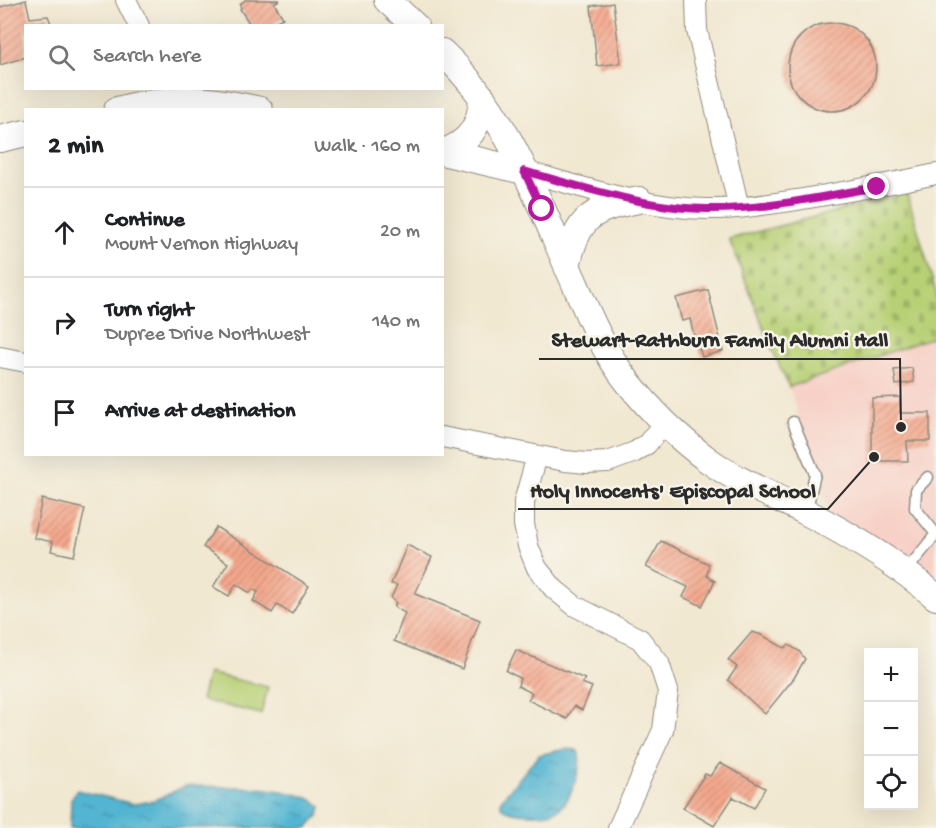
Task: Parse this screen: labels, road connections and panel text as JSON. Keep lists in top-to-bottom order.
{
  "places": ["Stewart-Rathburn Family Alumni Hall", "Holy Innocents' Episcopal School"],
  "page": {
    "search": "Search here",
    "heading": ["2 min", "Walk · 160 m"],
    "list": [
      ["Continue", "Mount Vernon Highway", "20 m"],
      ["Turn right", "Dupree Drive Northwest", "140 m"],
      "Arrive at destination"
    ],
    "map_buttons": ["+", "−"]
  }
}
